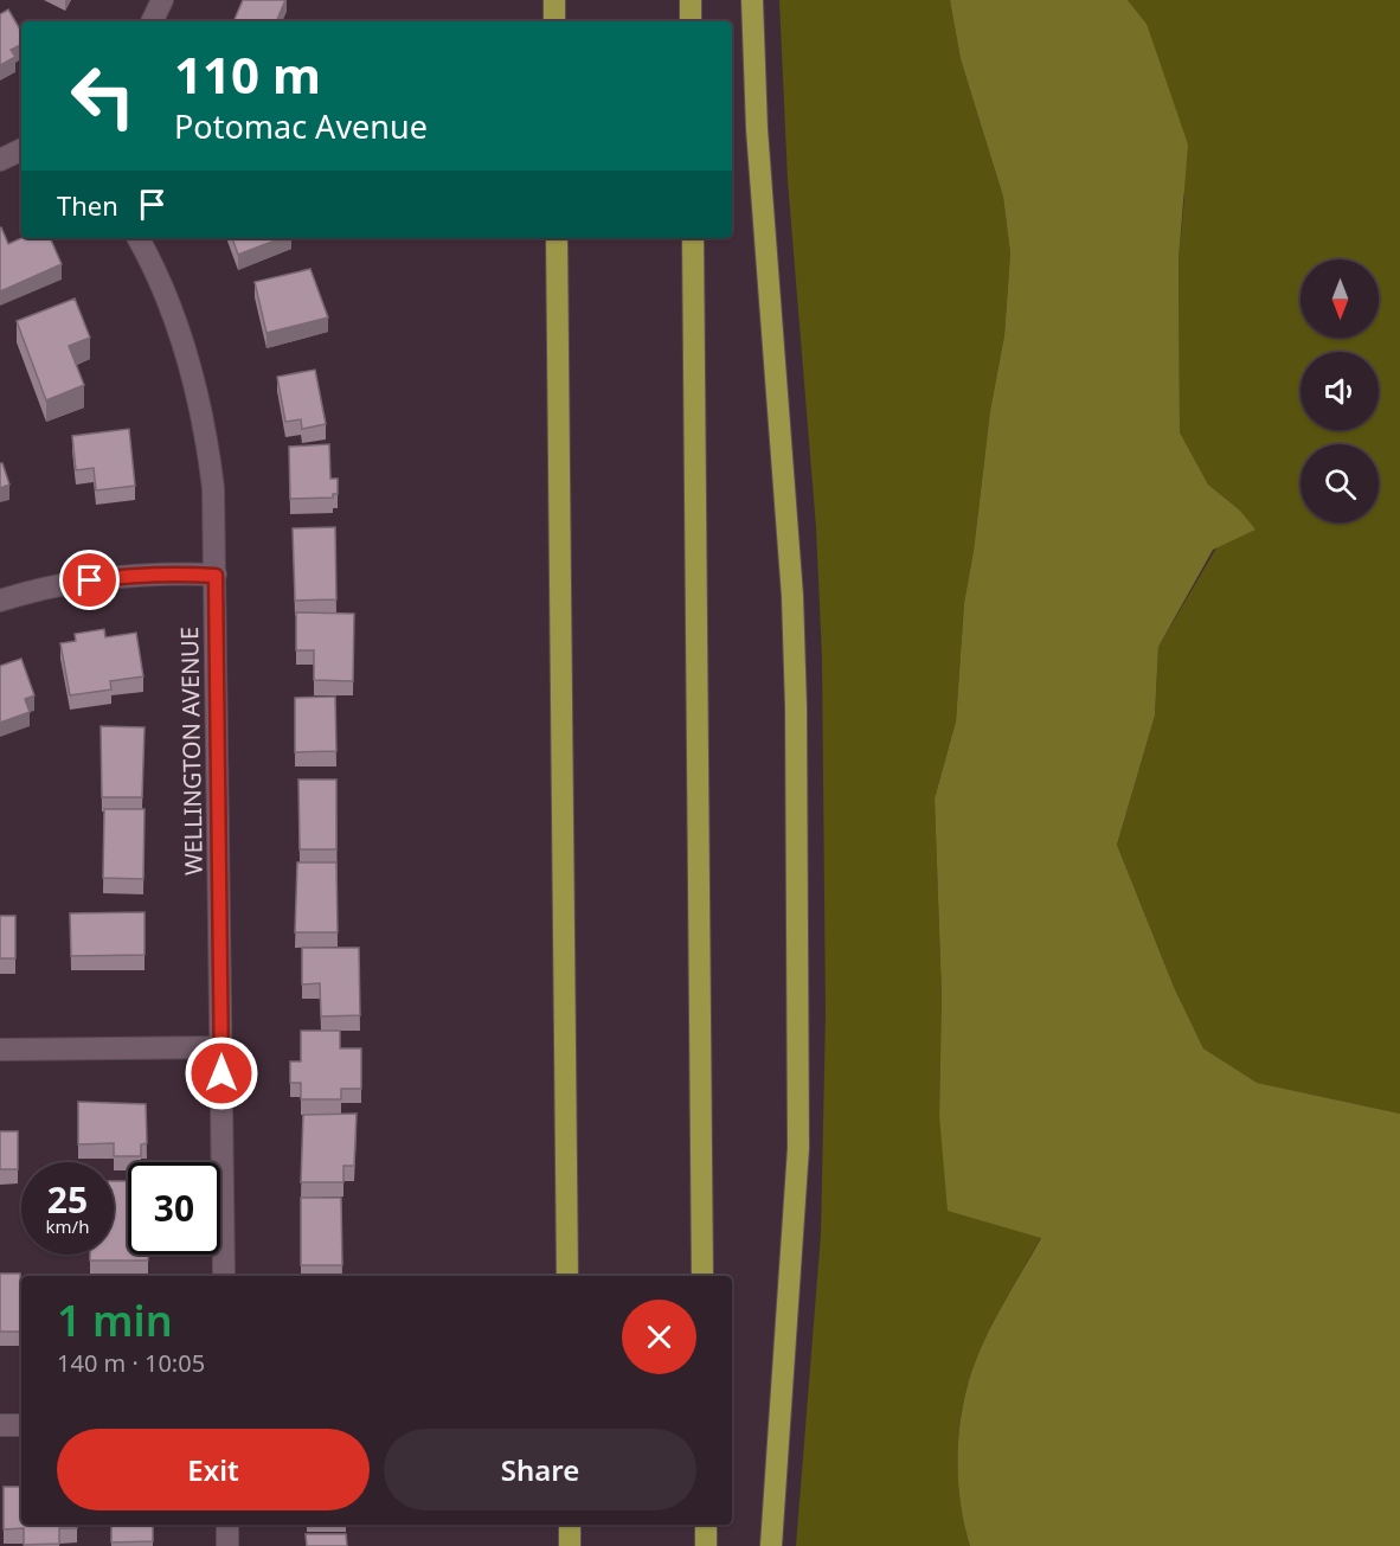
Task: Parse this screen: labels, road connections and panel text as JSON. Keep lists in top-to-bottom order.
{
  "streets": {
    "street": ["WELLINGTON AVENUE"]
  },
  "north": "bottom",
  "page": {
    "turn": ["110 m", "Potomac Avenue"],
    "then": "Then",
    "speed": "25 km/h",
    "limit": "30",
    "heading": ["1 min", "140 m · 10:05"],
    "buttons": ["Exit", "Share"]
  }
}
